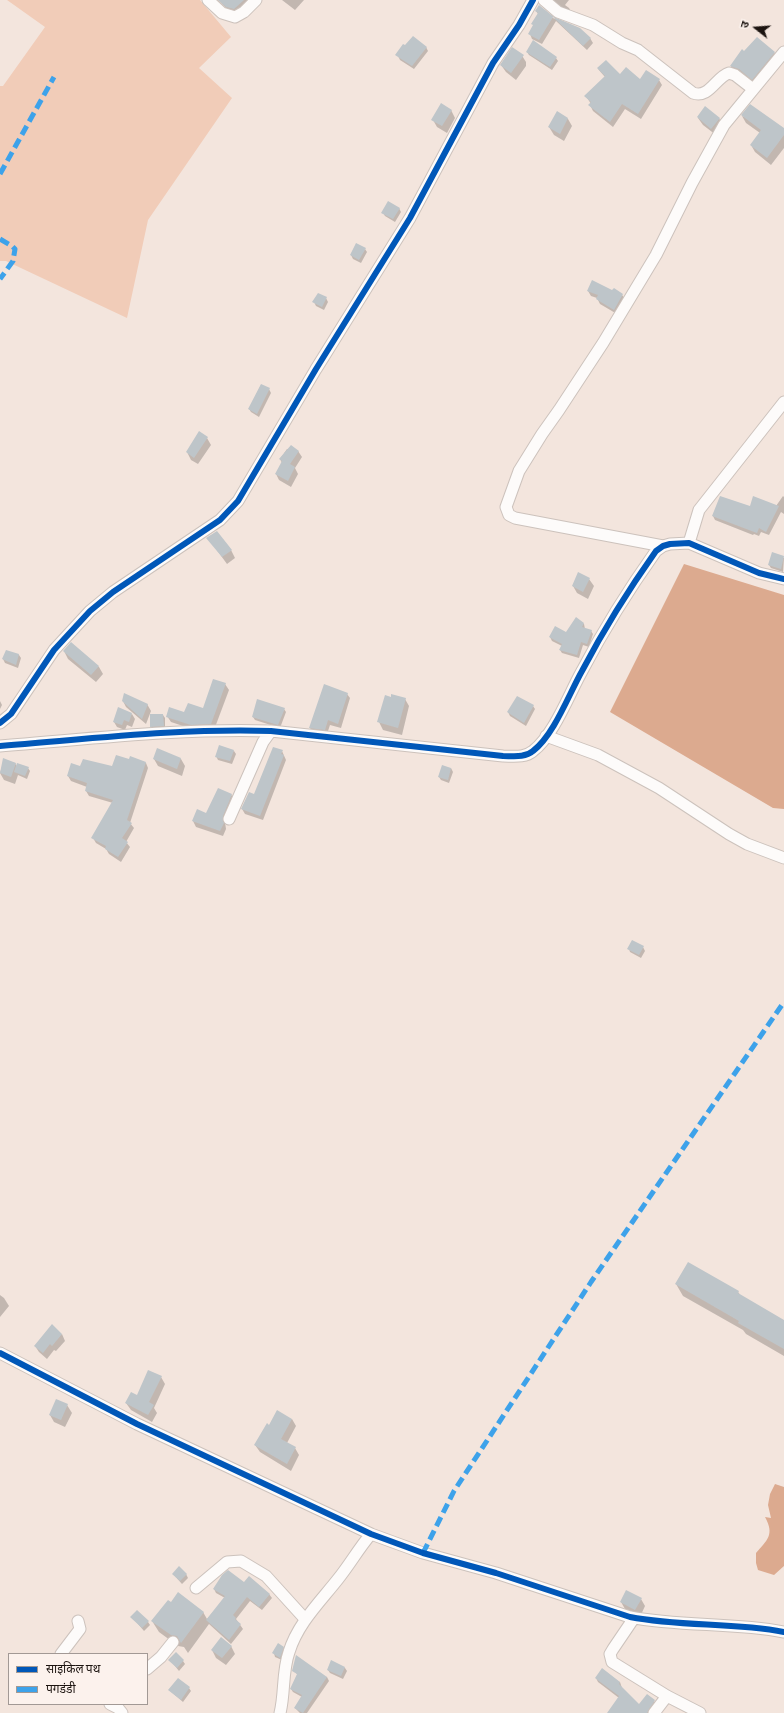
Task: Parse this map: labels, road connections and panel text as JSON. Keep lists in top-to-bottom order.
{
  "legend": ["साइकिल पथ", "पगडंडी"],
  "north": "left"
}
